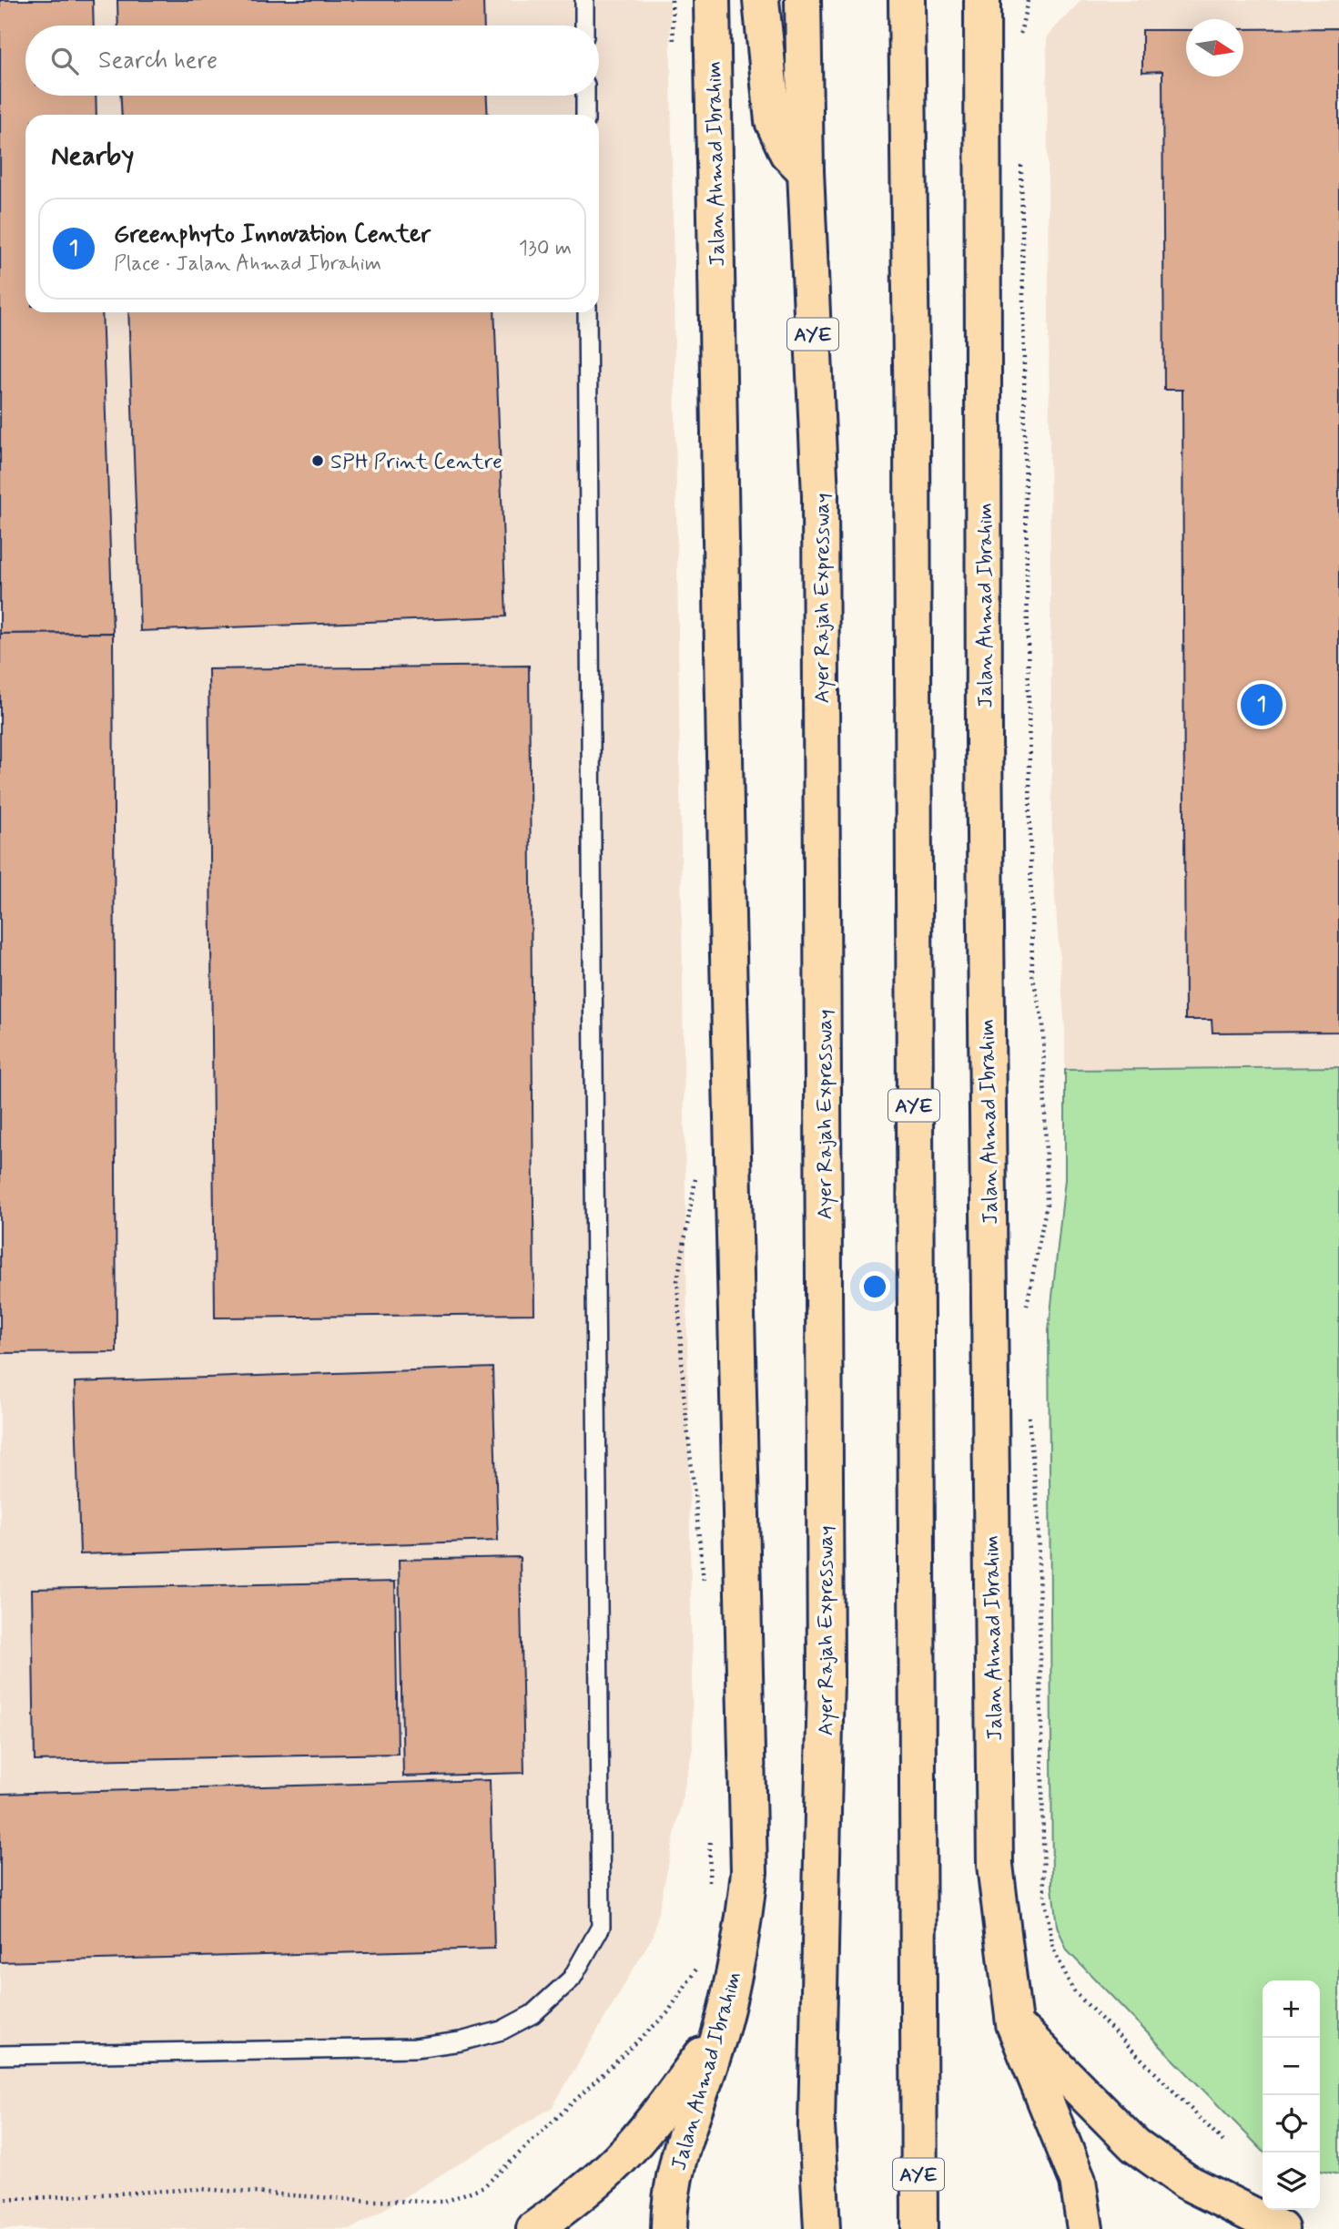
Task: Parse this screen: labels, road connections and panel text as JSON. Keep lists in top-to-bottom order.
{
  "streets": {
    "main road": ["Jalan Ahmad Ibrahim", "AYE", "Ayer Rajah Expressway"]
  },
  "places": ["SPH Print Centre"],
  "north": "right",
  "page": {
    "search": "Search here",
    "heading": "Nearby",
    "list": [
      {
        "mark": "1",
        "name": "Greenphyto Innovation Center",
        "note": "Place · Jalan Ahmad Ibrahim",
        "value": "130 m"
      }
    ],
    "pins": "1",
    "map_buttons": ["+", "−"]
  }
}
